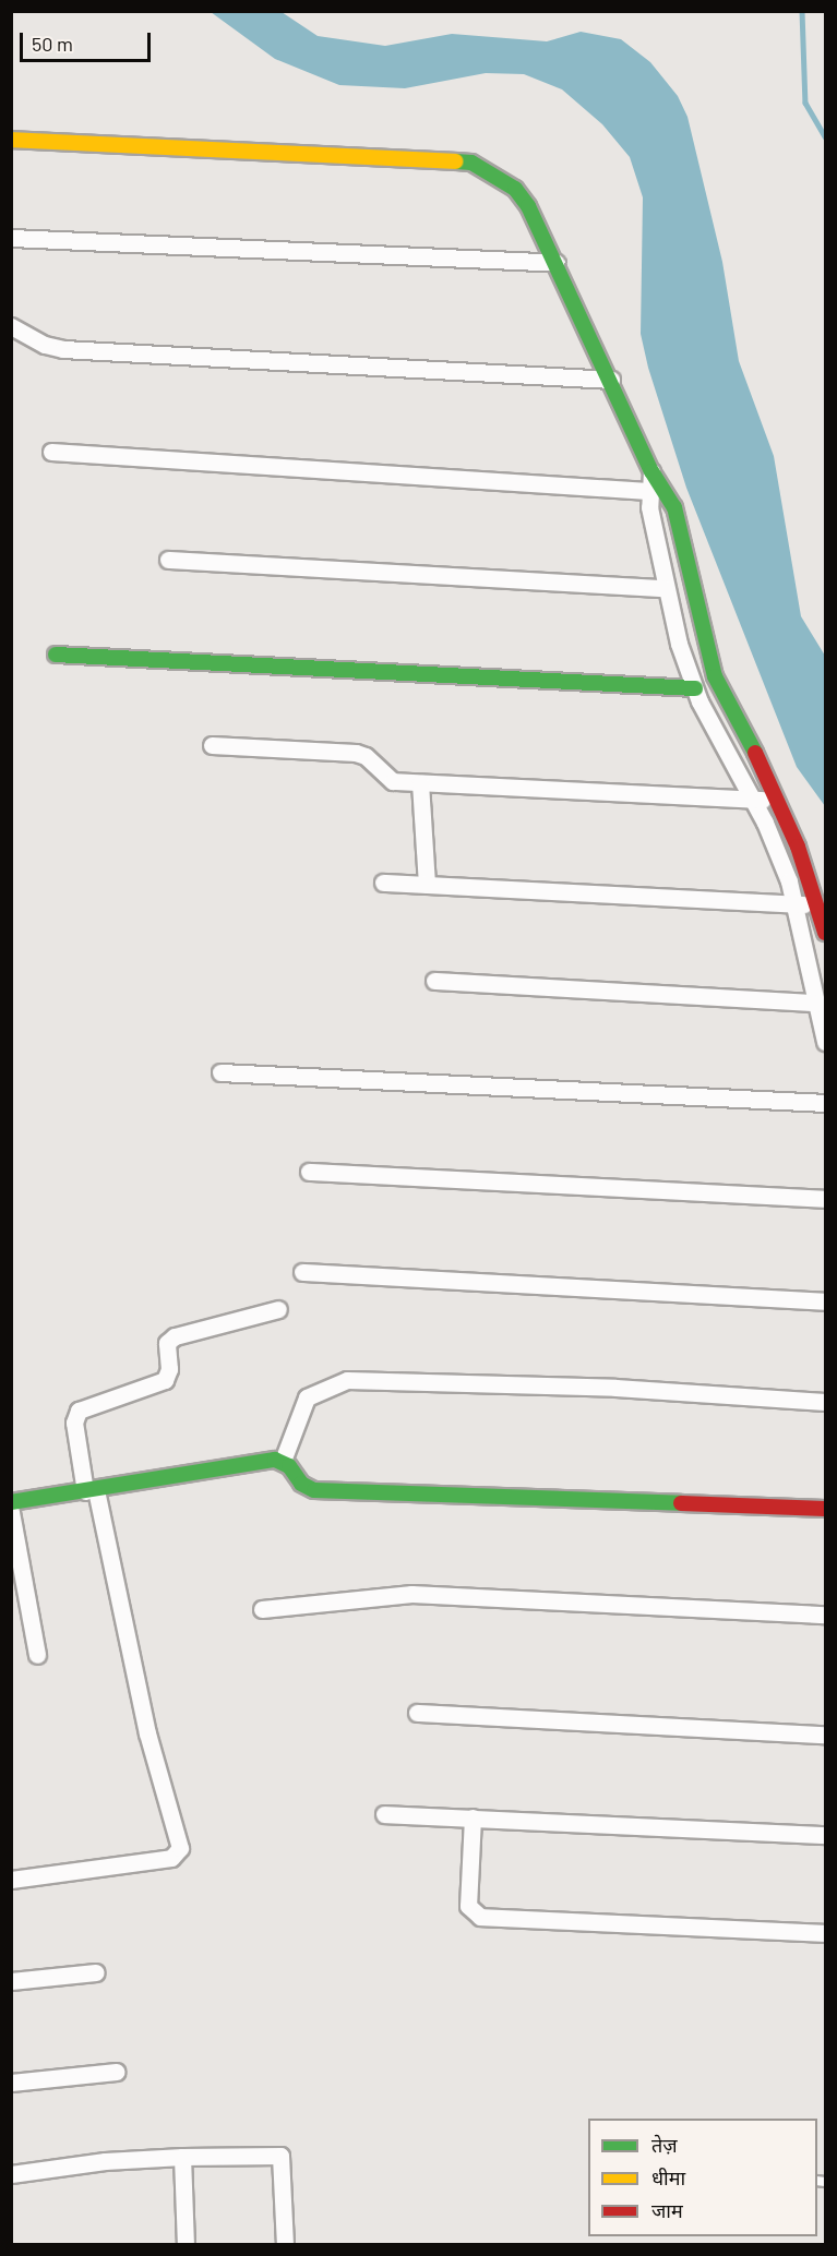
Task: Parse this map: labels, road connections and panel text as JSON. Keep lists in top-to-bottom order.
{
  "legend": ["तेज़", "धीमा", "जाम"],
  "scale_bar": "50 m"
}
